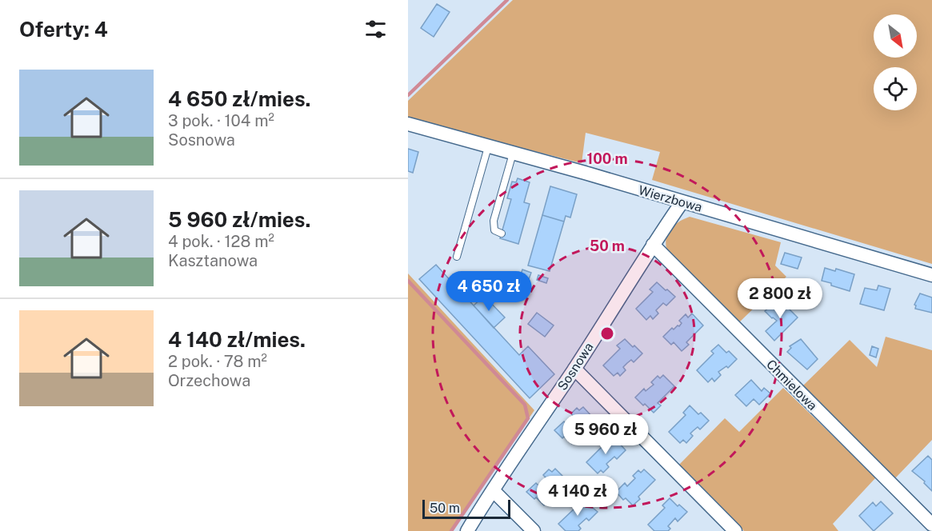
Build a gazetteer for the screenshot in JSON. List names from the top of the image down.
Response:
{
  "streets": {
    "street": ["Wierzbowa", "Sosnowa", "Chmielowa"]
  },
  "crossings": [
    ["Wierzbowa", "Sosnowa"],
    ["Sosnowa", "Chmielowa"]
  ],
  "scale_bar": "50 m",
  "north": "bottom right",
  "page": {
    "heading": "Oferty: 4",
    "list": [
      {
        "name": "4 650 zł/mies.",
        "note": "3 pok. · 104 m² · Sosnowa"
      },
      {
        "name": "5 960 zł/mies.",
        "note": "4 pok. · 128 m² · Kasztanowa"
      },
      {
        "name": "4 140 zł/mies.",
        "note": "2 pok. · 78 m² · Orzechowa"
      }
    ],
    "price": [
      "4 650 zł",
      "2 800 zł",
      "5 960 zł",
      "4 140 zł"
    ],
    "scale": "50 m"
  },
  "rings": ["100 m", "50 m"]
}
